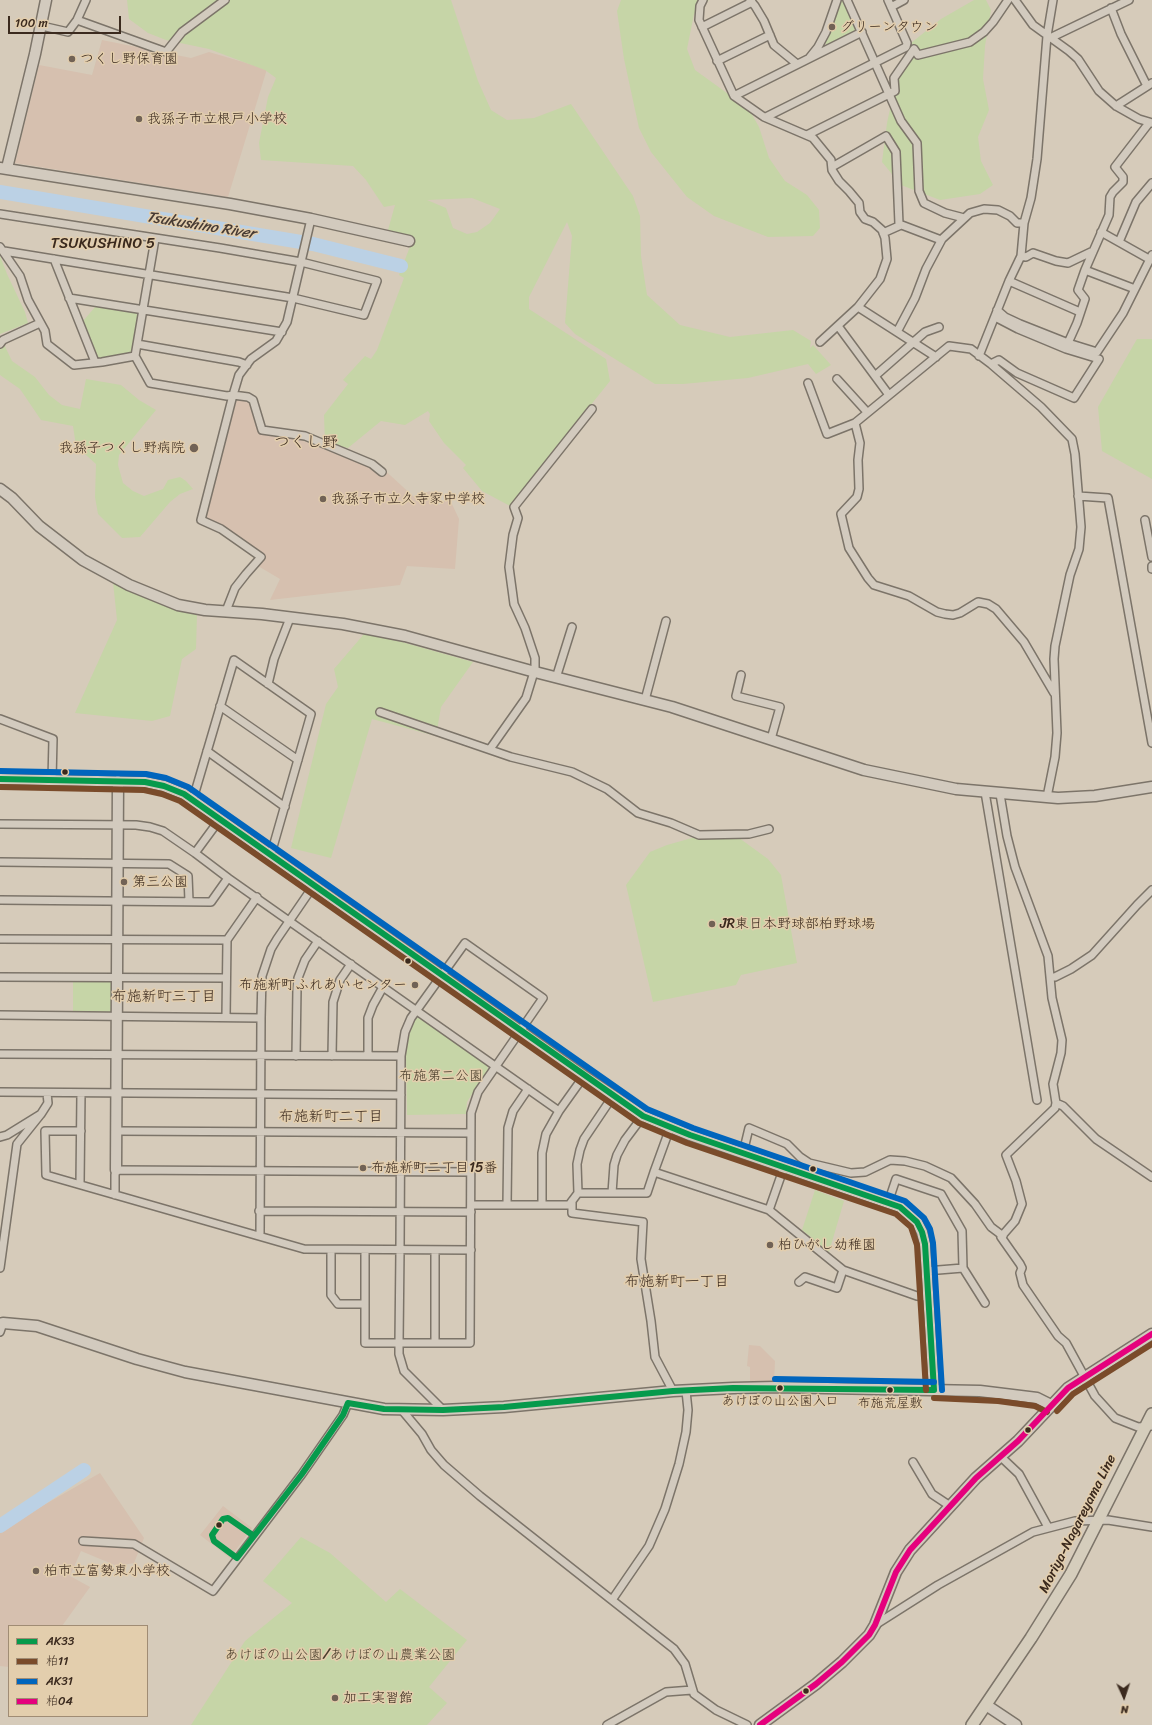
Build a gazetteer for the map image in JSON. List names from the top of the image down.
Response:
{
  "streets": {
    "main road": ["Moriya-Nagareyama Line"]
  },
  "districts": [
    "TSUKUSHINO 5",
    "つくし野",
    "布施新町三丁目",
    "布施新町二丁目",
    "布施新町一丁目"
  ],
  "water": ["Tsukushino River"],
  "parks": ["布施第二公園", "あけぼの山公園/あけぼの山農業公園"],
  "places": [
    "グリーンタウン",
    "つくし野保育園",
    "我孫子市立根戸小学校",
    "我孫子つくし野病院",
    "我孫子市立久寺家中学校",
    "第三公園",
    "JR東日本野球部柏野球場",
    "布施新町ふれあいセンター",
    "布施新町二丁目15番",
    "柏ひがし幼稚園",
    "あけぼの山公園入口",
    "布施荒屋敷",
    "柏市立富勢東小学校",
    "加工実習館"
  ],
  "lines": [
    "transit line AK31",
    "transit line AK33",
    "transit line 柏11",
    "transit line 柏04"
  ],
  "legend": [
    "AK33",
    "柏11",
    "AK31",
    "柏04"
  ],
  "scale_bar": "100 m",
  "north": "bottom"
}
